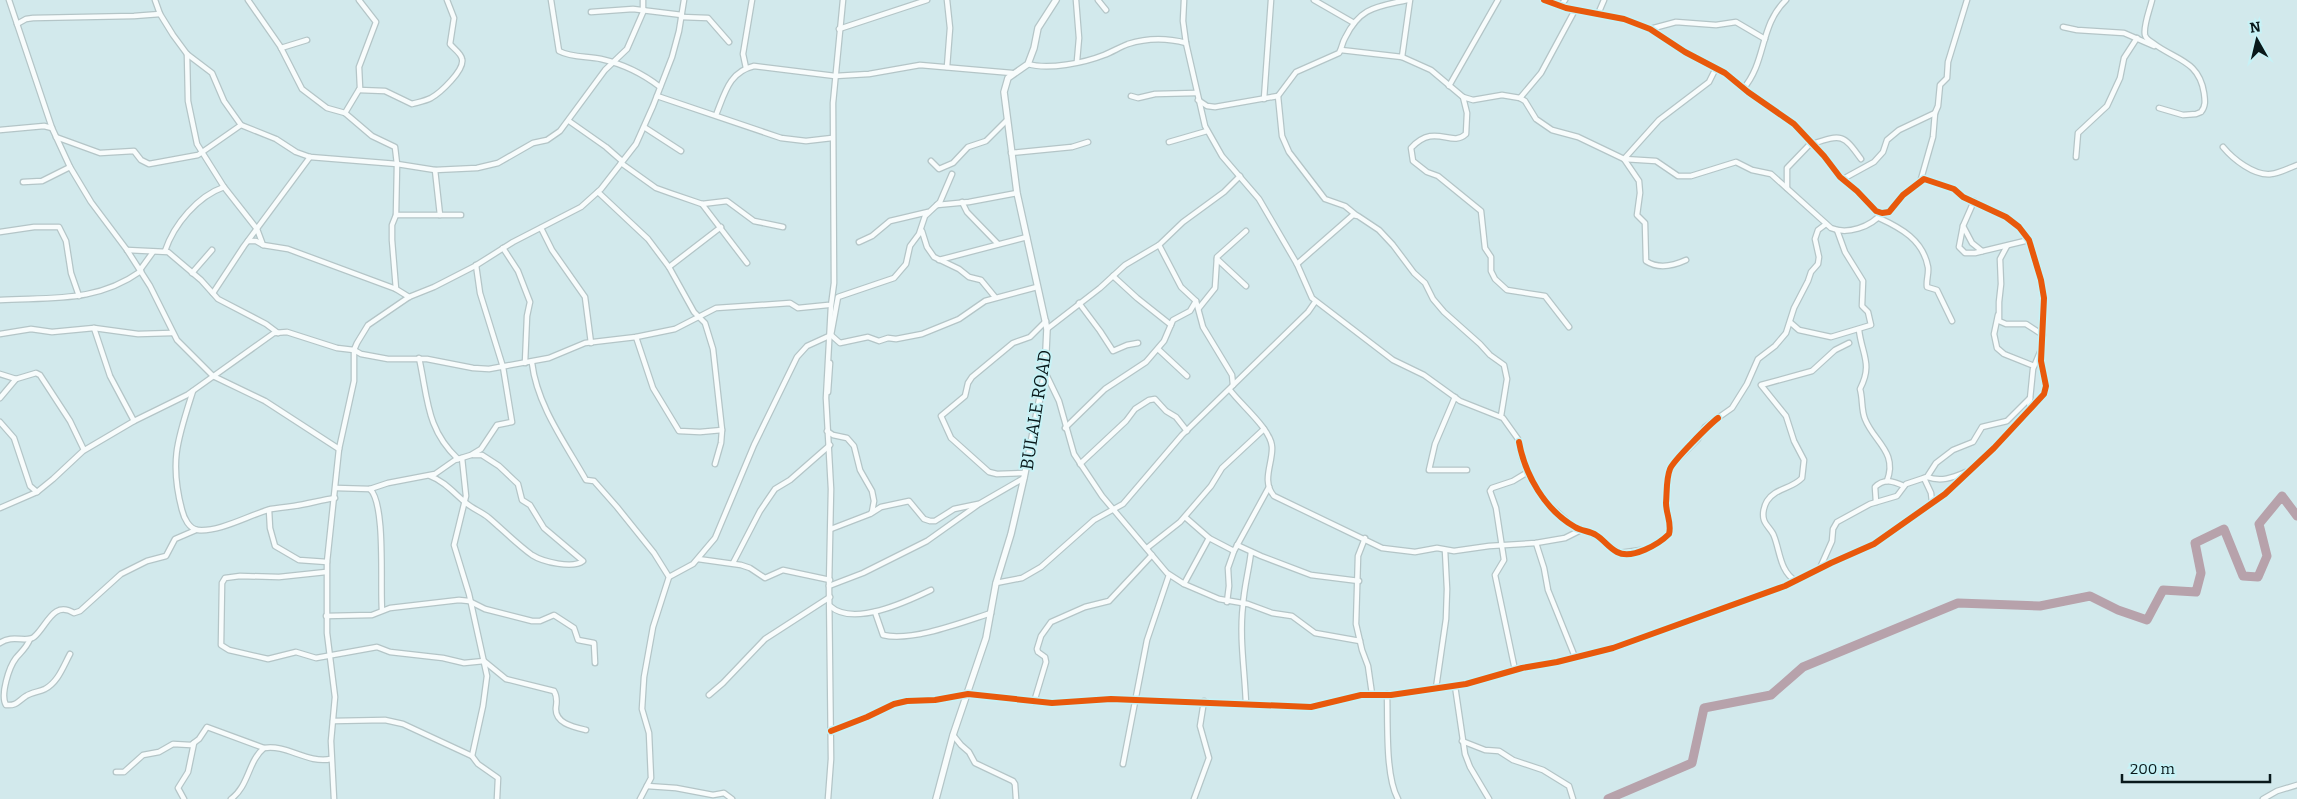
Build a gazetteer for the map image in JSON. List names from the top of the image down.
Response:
{
  "streets": {
    "street": ["BULALE ROAD"]
  },
  "scale_bar": "200 m",
  "north": "top"
}
